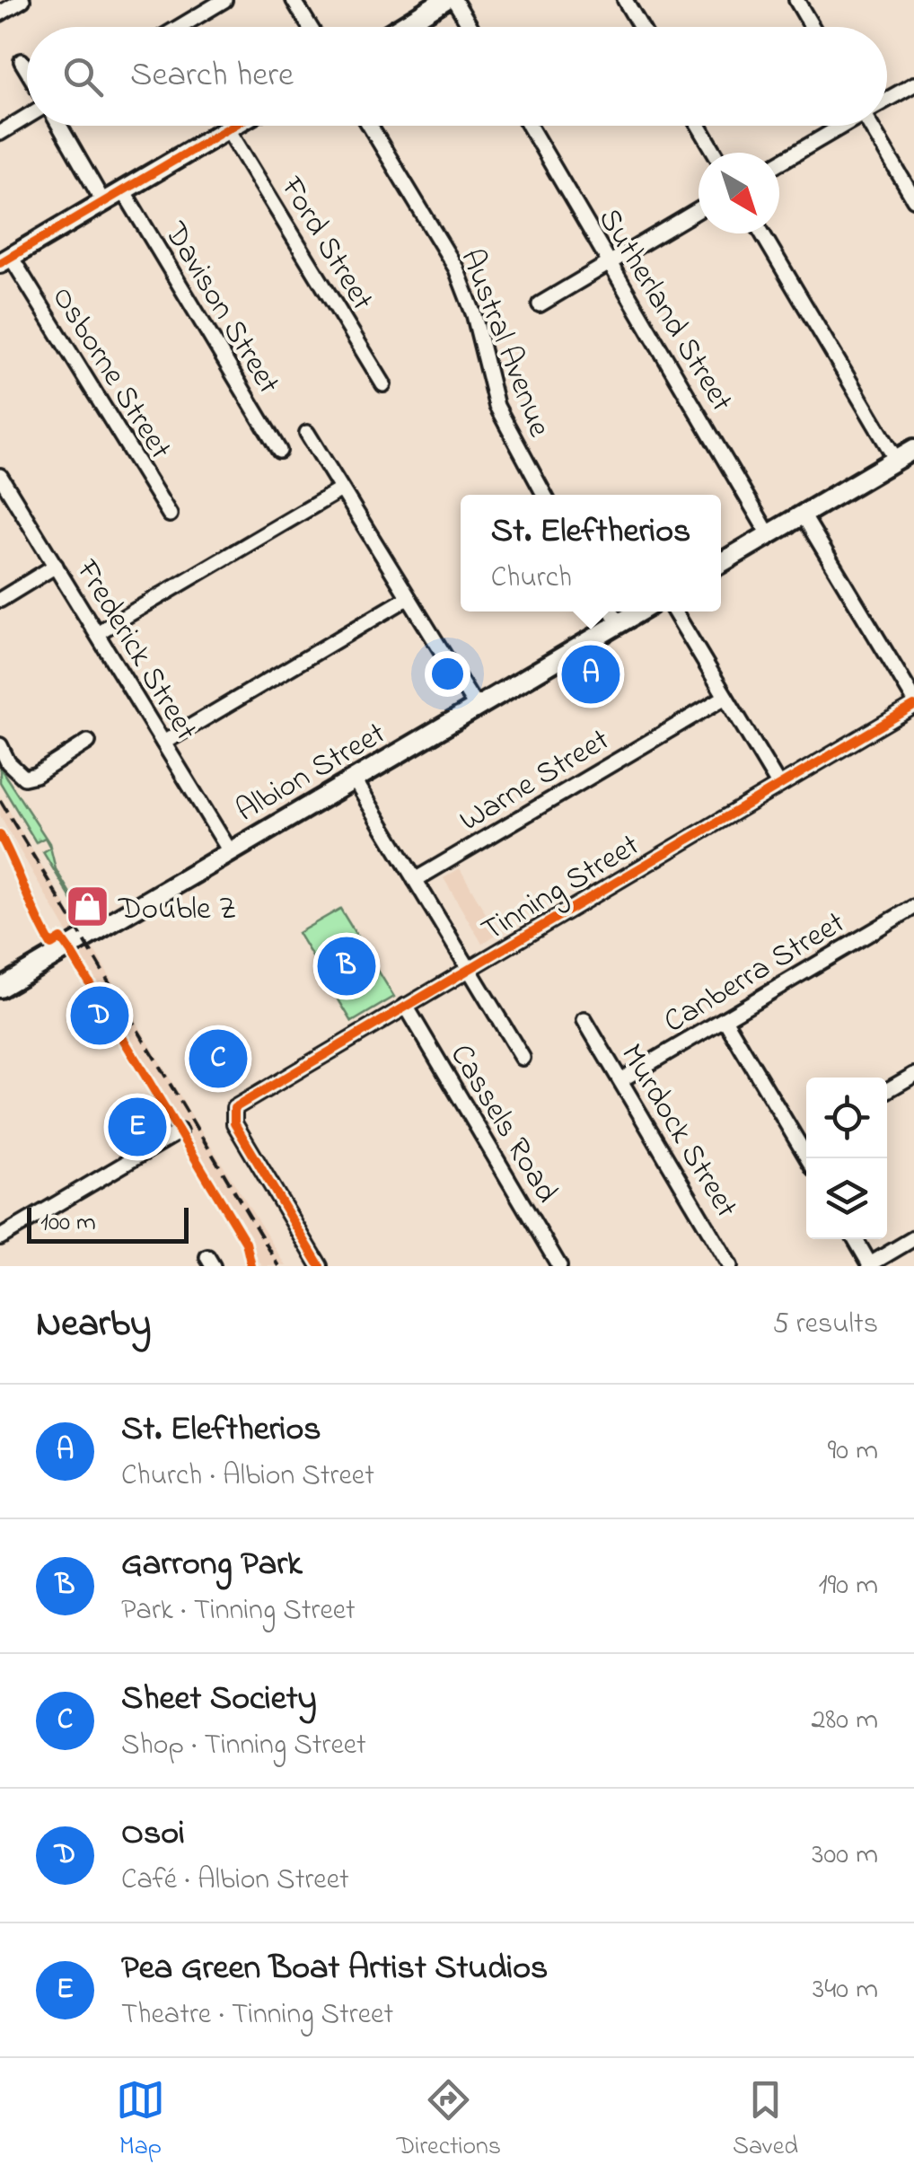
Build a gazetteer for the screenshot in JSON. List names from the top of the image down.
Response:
{
  "streets": {
    "street": [
      "Ford Street",
      "Davison Street",
      "Sutherland Street",
      "Austral Avenue",
      "Osborne Street",
      "Frederick Street",
      "Albion Street",
      "Warne Street",
      "Tinning Street",
      "Canberra Street",
      "Cassels Road",
      "Murdock Street"
    ]
  },
  "crossings": [
    ["Frederick Street", "Albion Street"],
    ["Tinning Street", "Cassels Road"],
    ["Canberra Street", "Murdock Street"]
  ],
  "places": {
    "shop": ["Double Z"]
  },
  "scale_bar": "100 m",
  "north": "bottom right",
  "page": {
    "search": "Search here",
    "popup": ["St. Eleftherios", "Church"],
    "pins": [
      "A",
      "B",
      "D",
      "C",
      "E"
    ],
    "scale": "100 m",
    "heading": ["Nearby", "5 results"],
    "list": [
      {
        "mark": "A",
        "name": "St. Eleftherios",
        "note": "Church · Albion Street",
        "value": "90 m"
      },
      {
        "mark": "B",
        "name": "Garrong Park",
        "note": "Park · Tinning Street",
        "value": "190 m"
      },
      {
        "mark": "C",
        "name": "Sheet Society",
        "note": "Shop · Tinning Street",
        "value": "280 m"
      },
      {
        "mark": "D",
        "name": "Osoi",
        "note": "Café · Albion Street",
        "value": "300 m"
      },
      {
        "mark": "E",
        "name": "Pea Green Boat Artist Studios",
        "note": "Theatre · Tinning Street",
        "value": "340 m"
      }
    ],
    "nav": ["Map", "Directions", "Saved"]
  }
}
